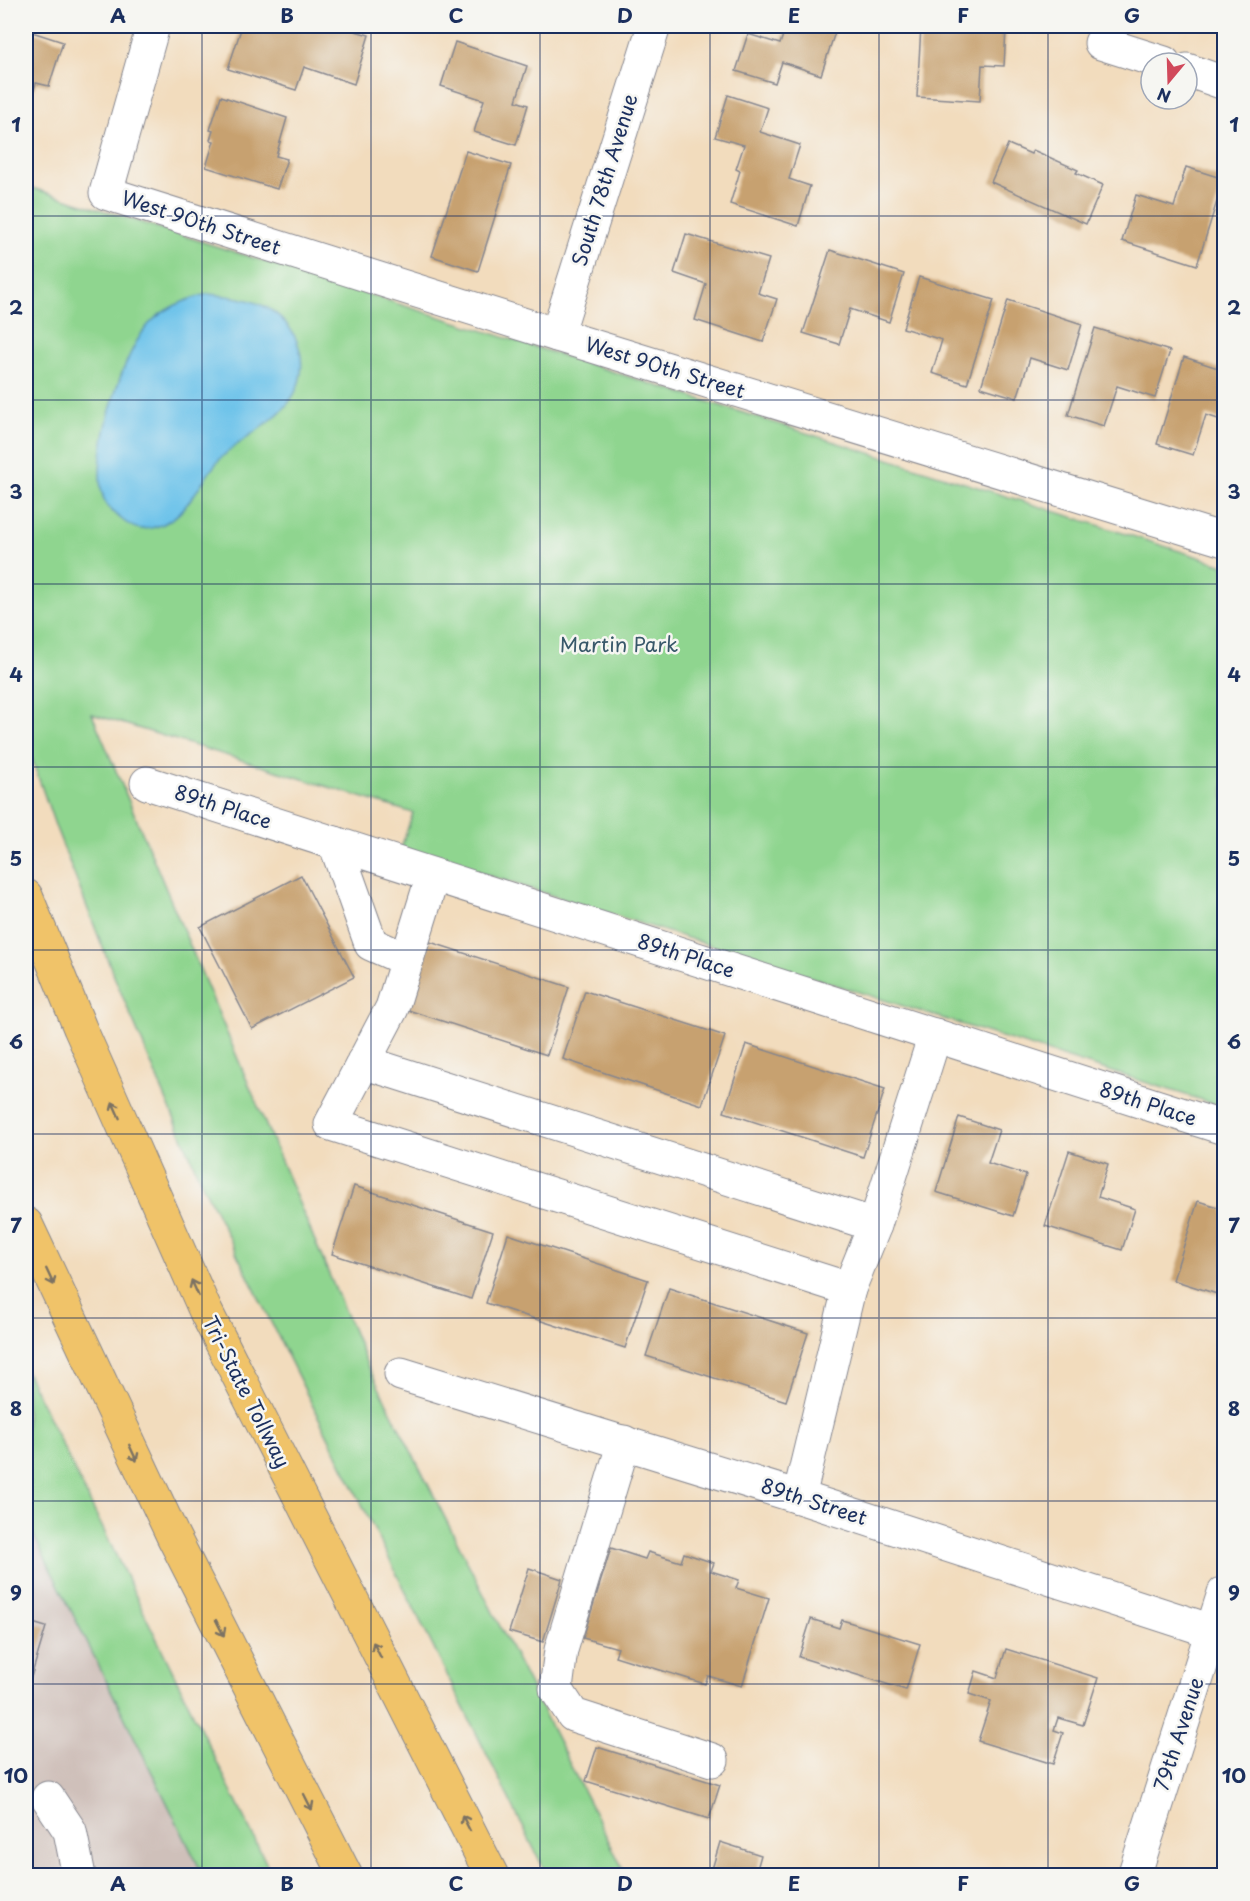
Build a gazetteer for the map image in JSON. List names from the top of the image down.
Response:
{
  "streets": {
    "highway": ["Tri-State Tollway"],
    "street": [
      "South 78th Avenue",
      "West 90th Street",
      "89th Place",
      "89th Street",
      "79th Avenue"
    ]
  },
  "crossings": [
    ["South 78th Avenue", "West 90th Street"],
    ["89th Street", "79th Avenue"]
  ],
  "parks": ["Martin Park"],
  "north": "bottom",
  "grid": {
    "columns": [
      "A",
      "B",
      "C",
      "D",
      "E",
      "F",
      "G"
    ],
    "rows": [
      "1",
      "2",
      "3",
      "4",
      "5",
      "6",
      "7",
      "8",
      "9",
      "10"
    ]
  }
}
